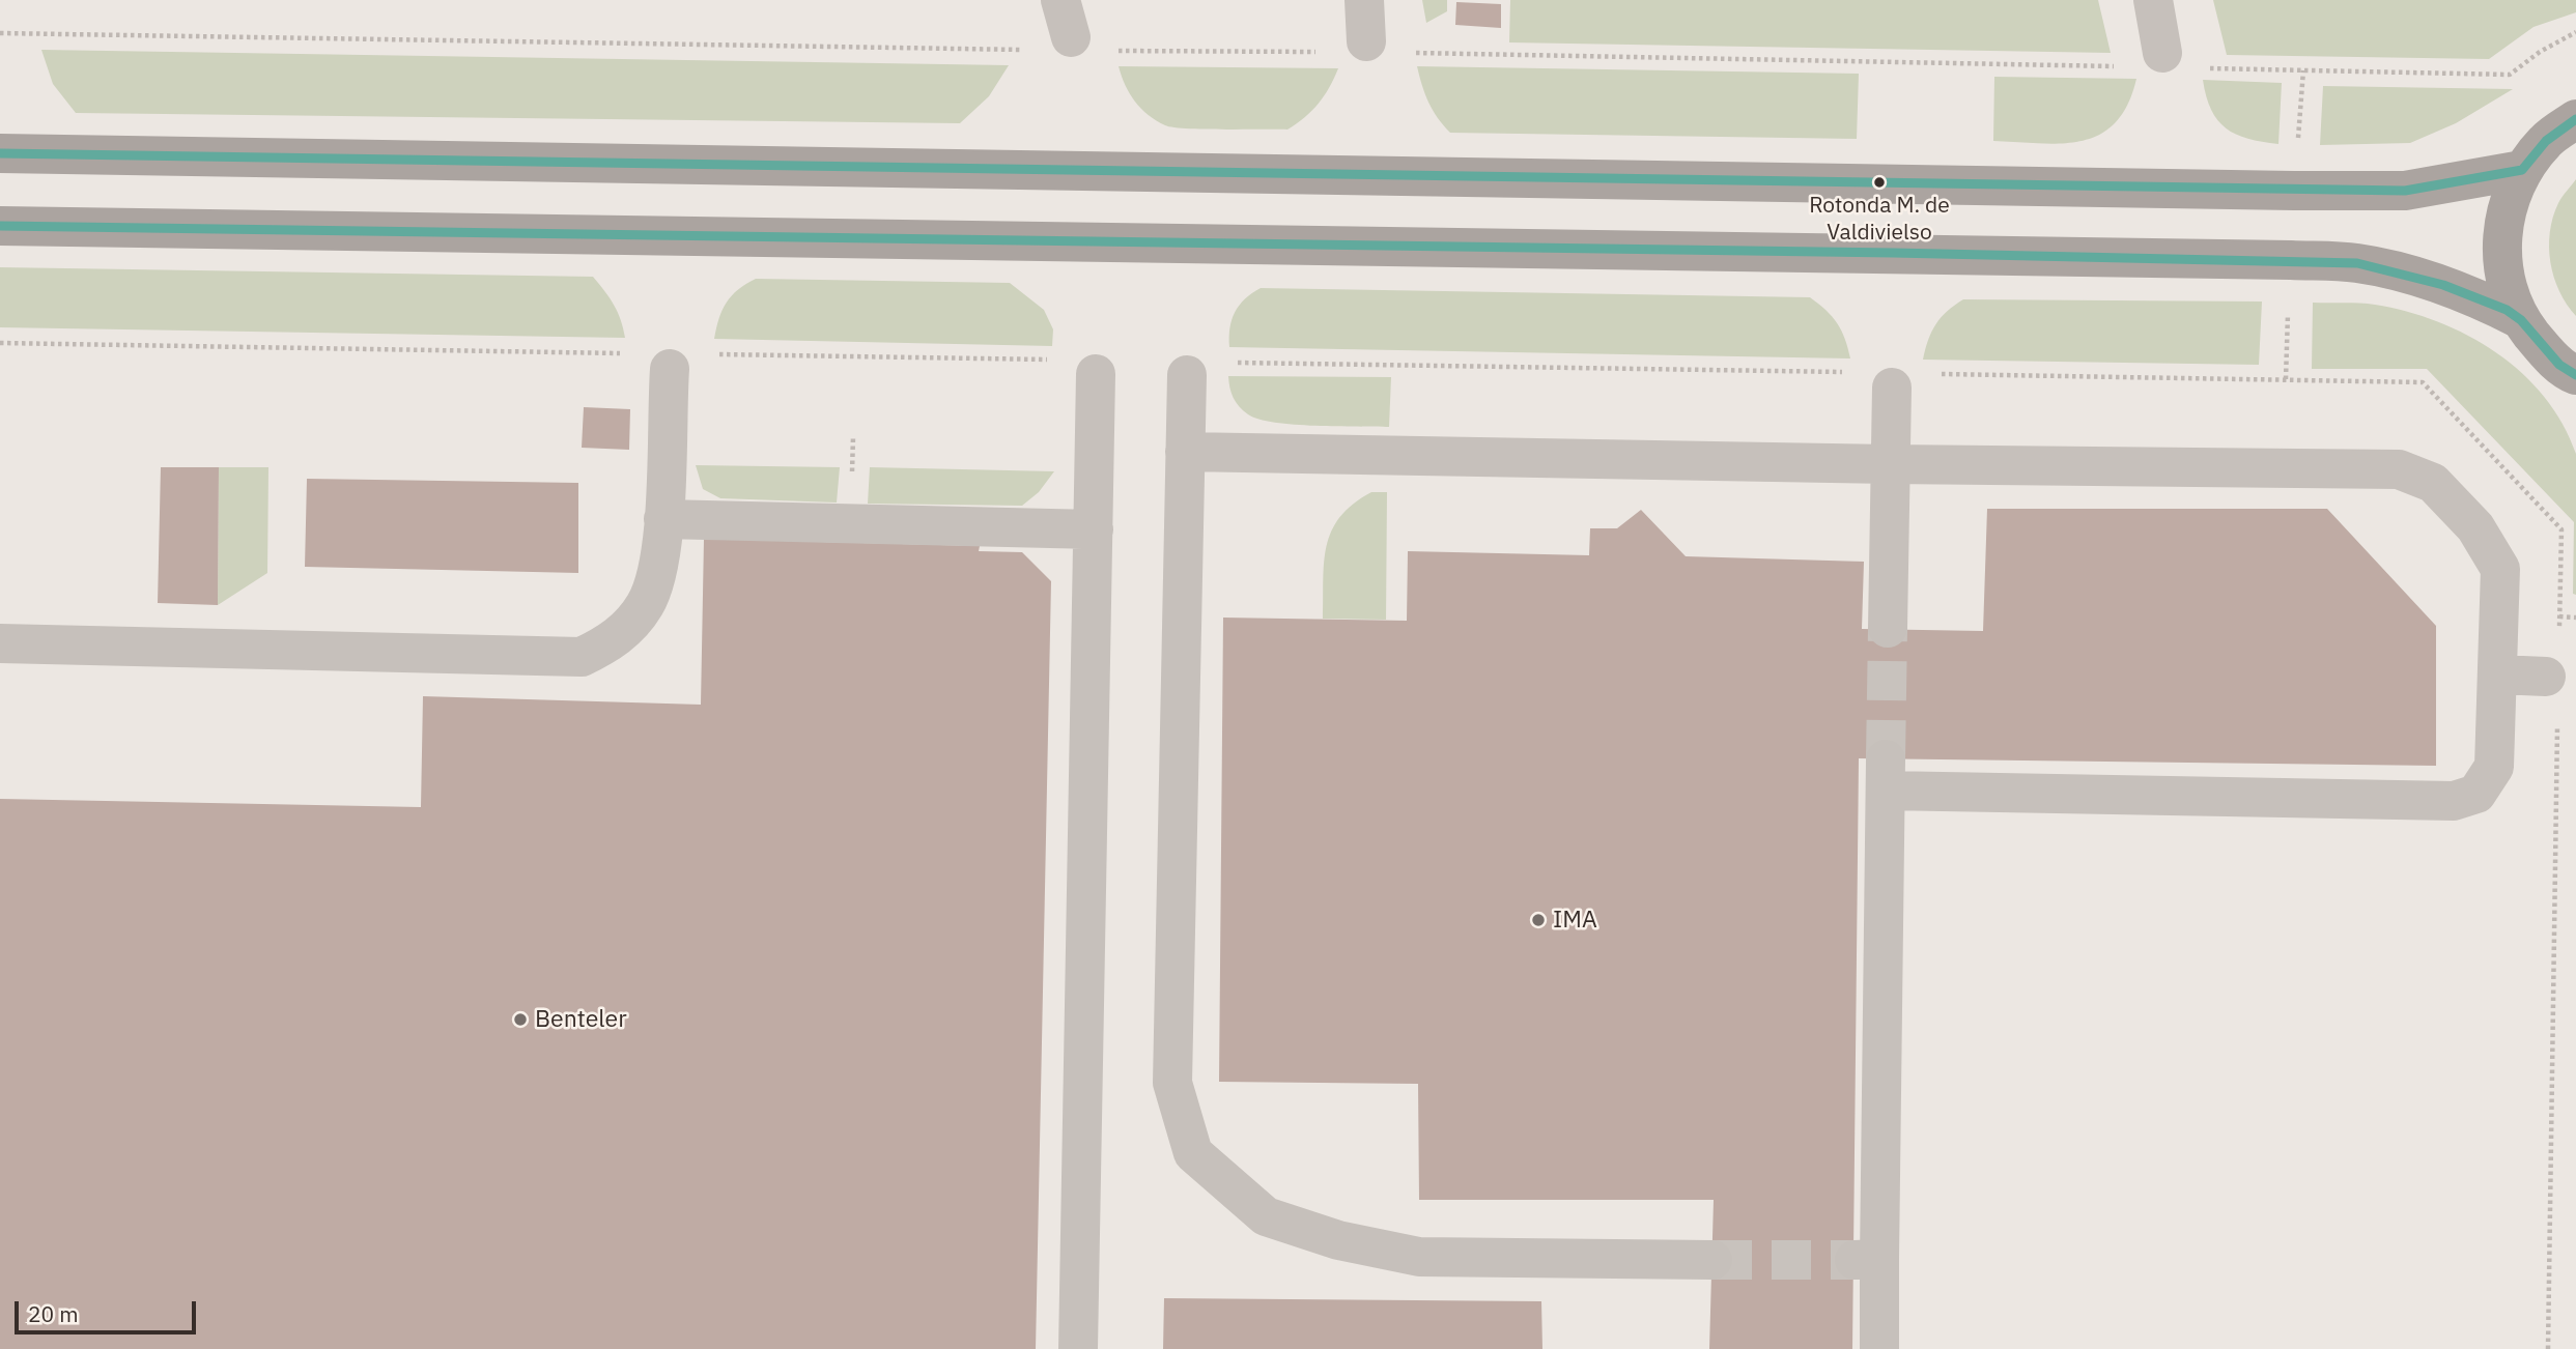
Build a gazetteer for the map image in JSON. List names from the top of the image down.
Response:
{
  "places": ["Rotonda M. de Valdivielso", "IMA", "Benteler"],
  "scale_bar": "20 m"
}
